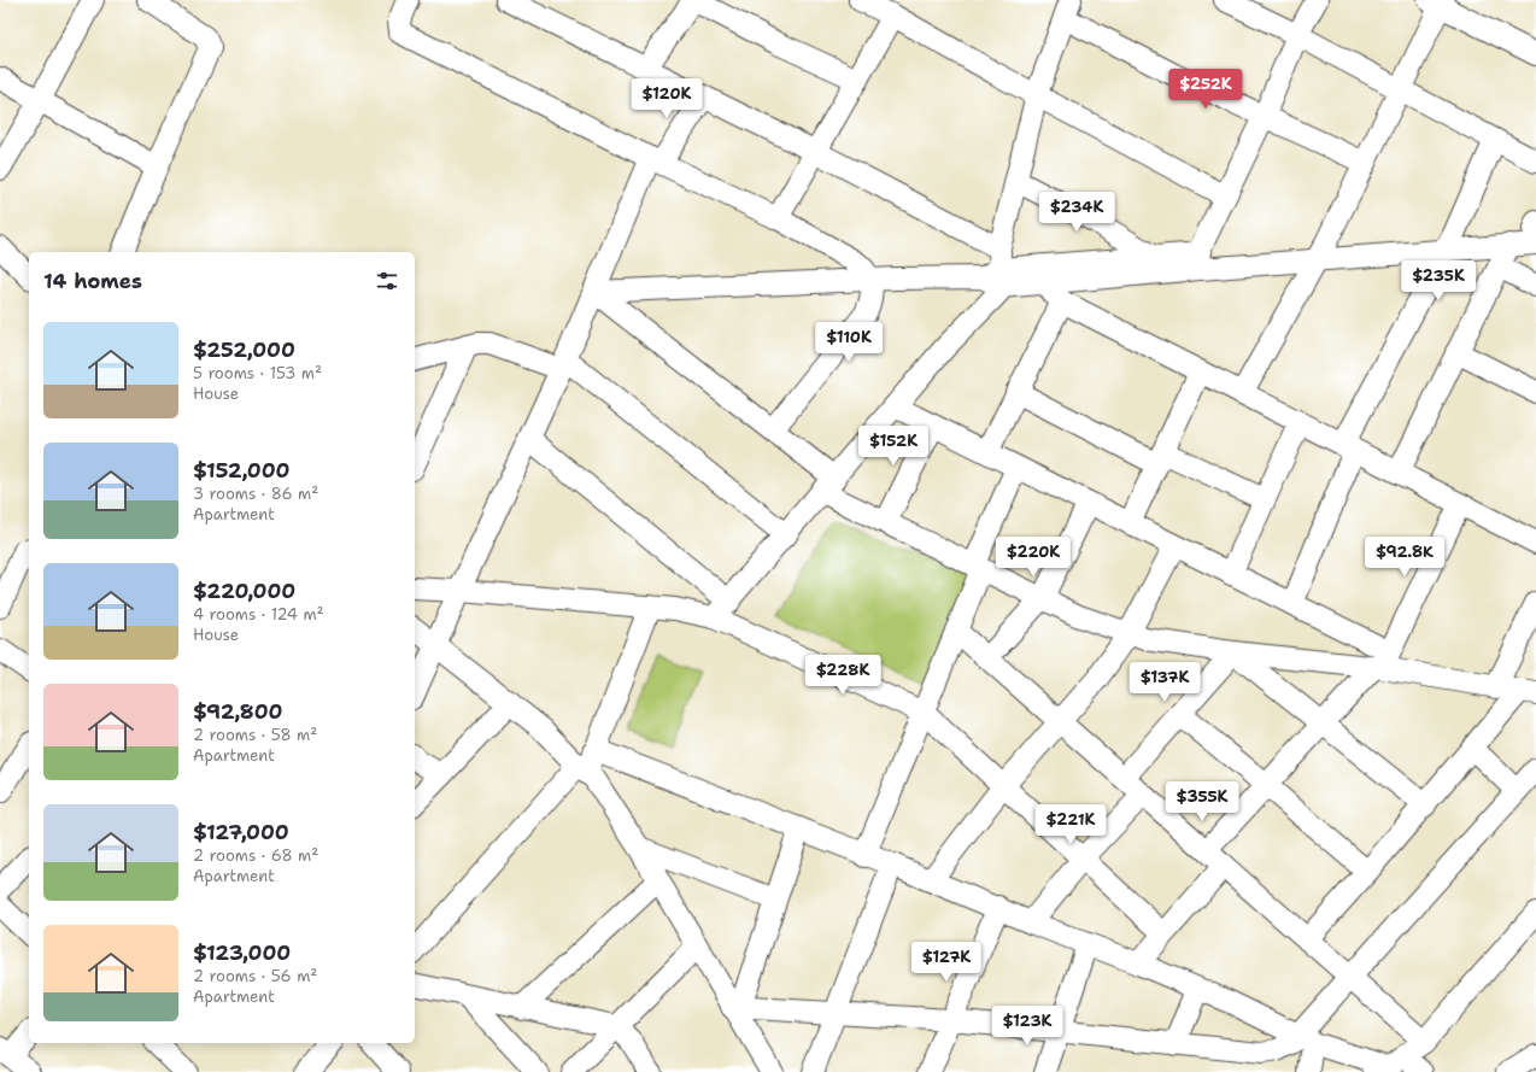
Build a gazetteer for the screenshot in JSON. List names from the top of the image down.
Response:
{
  "page": {
    "price": [
      "$252K",
      "$120K",
      "$234K",
      "$235K",
      "$110K",
      "$152K",
      "$220K",
      "$92.8K",
      "$228K",
      "$137K",
      "$355K",
      "$221K",
      "$127K",
      "$123K"
    ],
    "heading": "14 homes",
    "list": [
      {
        "name": "$252,000",
        "note": "5 rooms · 153 m² · House"
      },
      {
        "name": "$152,000",
        "note": "3 rooms · 86 m² · Apartment"
      },
      {
        "name": "$220,000",
        "note": "4 rooms · 124 m² · House"
      },
      {
        "name": "$92,800",
        "note": "2 rooms · 58 m² · Apartment"
      },
      {
        "name": "$127,000",
        "note": "2 rooms · 68 m² · Apartment"
      },
      {
        "name": "$123,000",
        "note": "2 rooms · 56 m² · Apartment"
      }
    ]
  }
}
